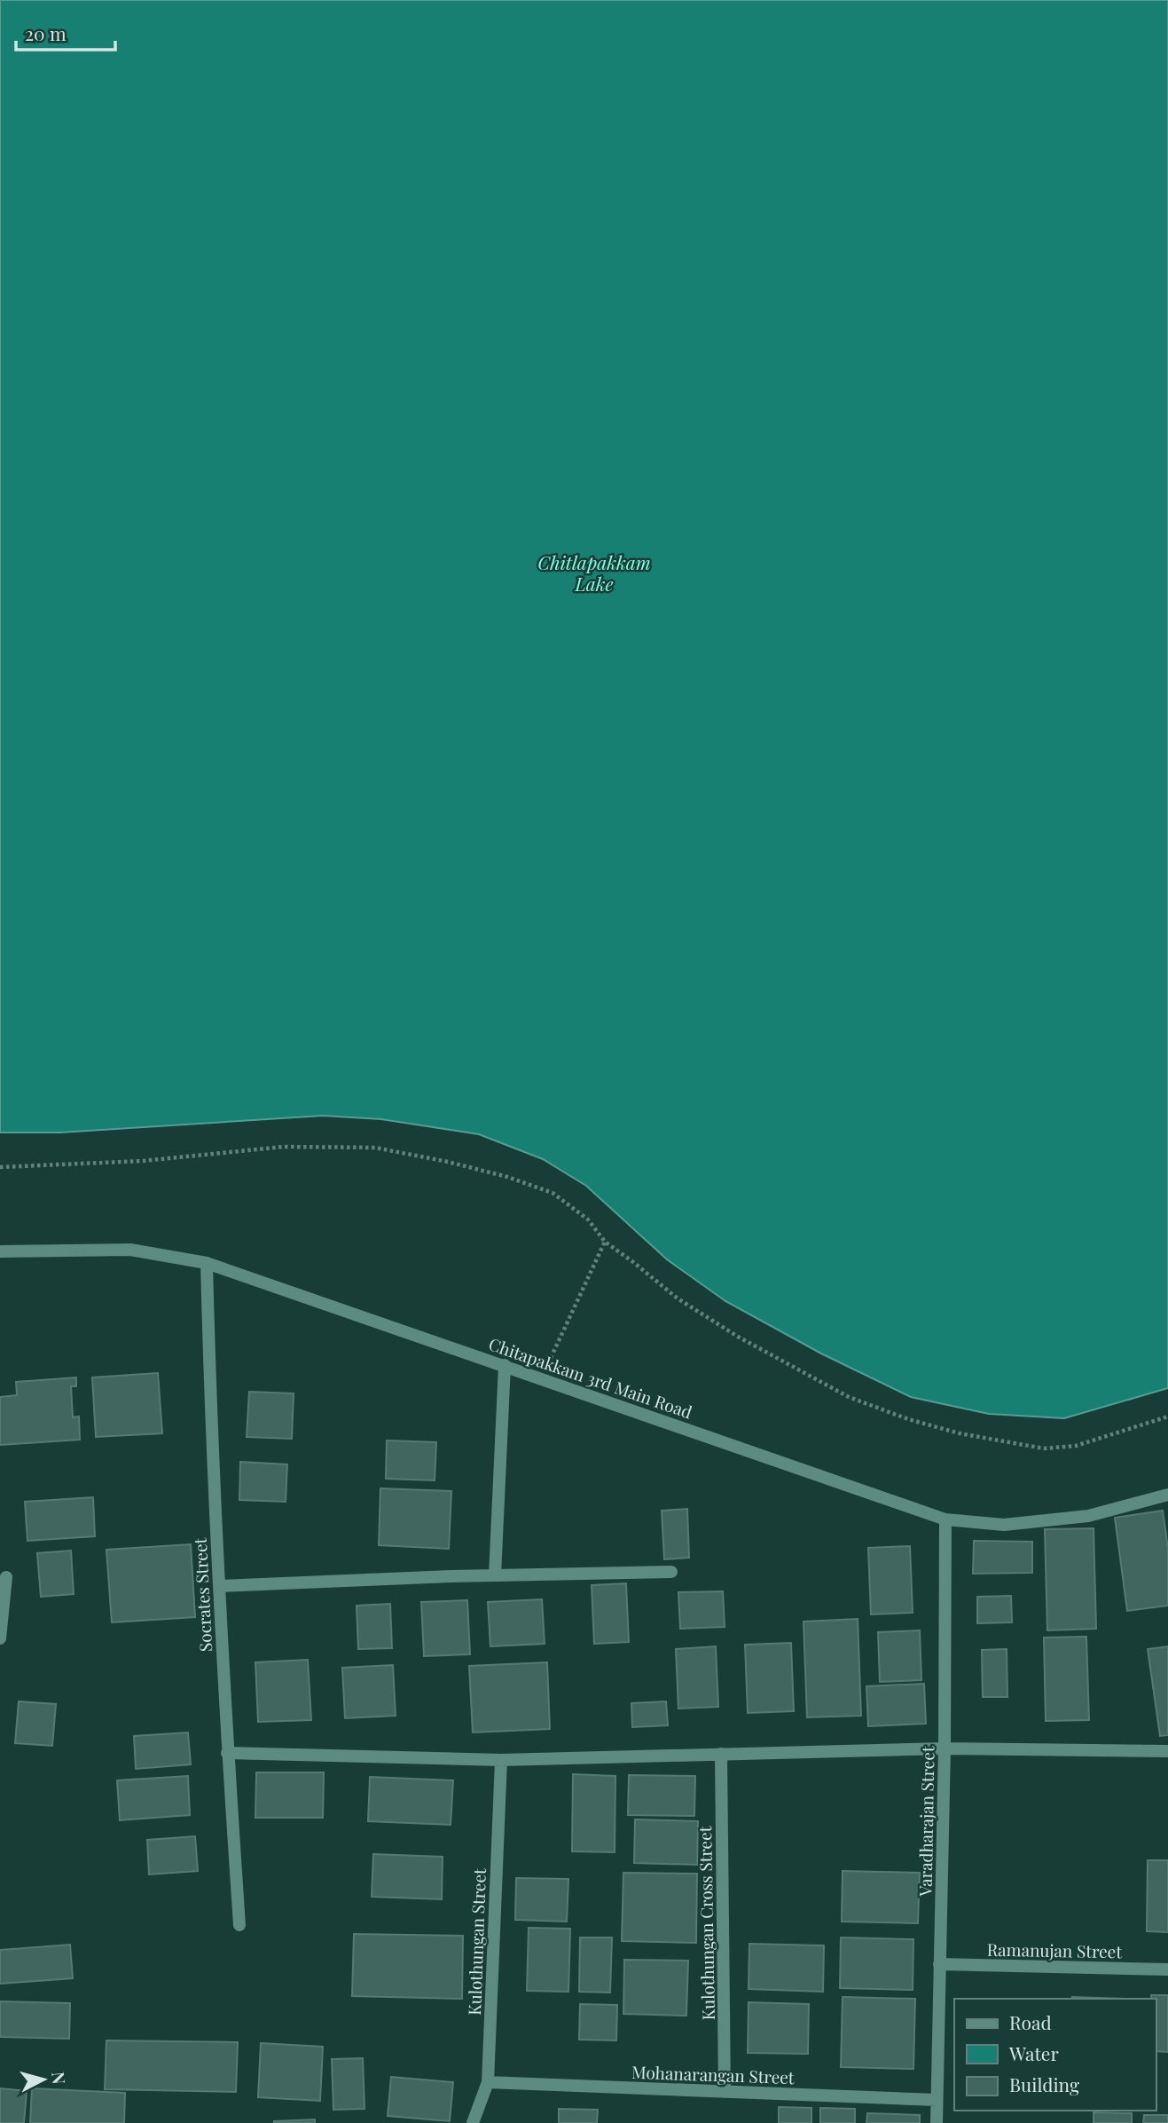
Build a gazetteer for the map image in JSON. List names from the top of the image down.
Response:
{
  "streets": {
    "street": [
      "Chitapakkam 3rd Main Road",
      "Socrates Street",
      "Varadharajan Street",
      "Kulothungan Cross Street",
      "Kulothungan Street",
      "Ramanujan Street",
      "Mohanarangan Street"
    ]
  },
  "crossings": [
    ["Chitapakkam 3rd Main Road", "Socrates Street"],
    ["Chitapakkam 3rd Main Road", "Varadharajan Street"],
    ["Varadharajan Street", "Ramanujan Street"],
    ["Varadharajan Street", "Mohanarangan Street"],
    ["Kulothungan Cross Street", "Mohanarangan Street"],
    ["Kulothungan Street", "Mohanarangan Street"]
  ],
  "water": ["Chitlapakkam Lake"],
  "legend": ["Road", "Water", "Building"],
  "scale_bar": "20 m",
  "north": "right"
}
